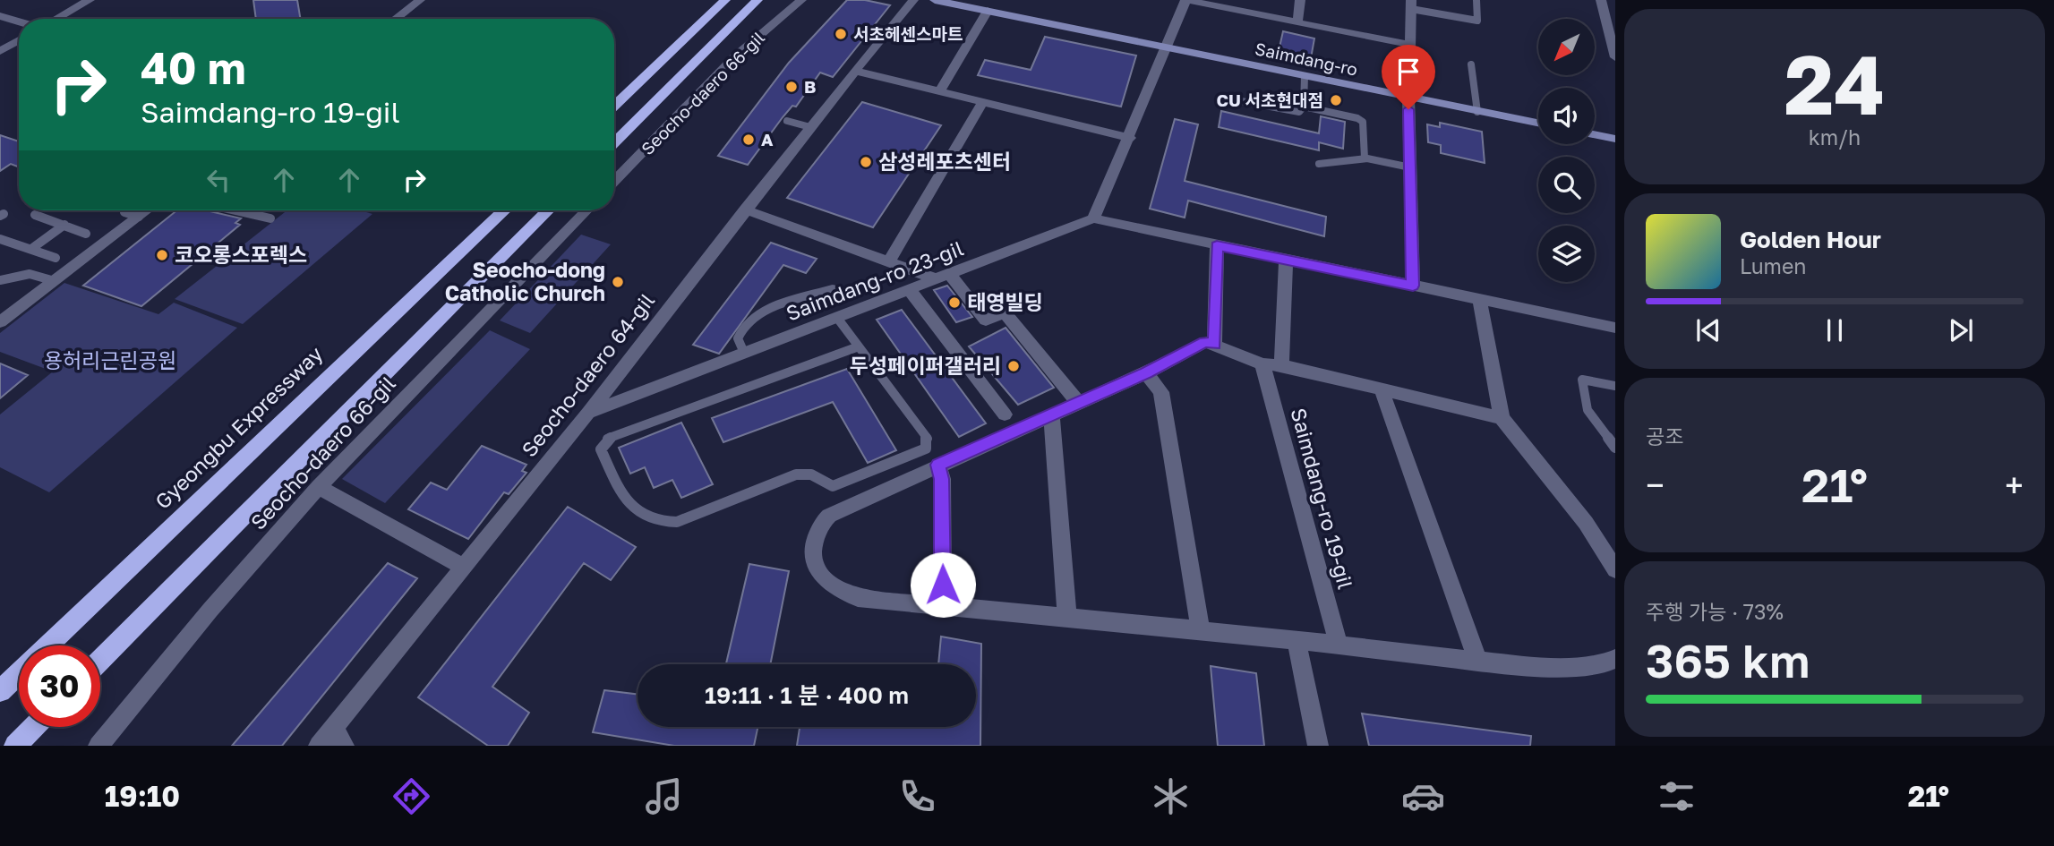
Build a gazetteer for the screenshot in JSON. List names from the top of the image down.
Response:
{
  "streets": {
    "highway": ["Gyeongbu Expressway"],
    "main road": ["Saimdang-ro"],
    "street": [
      "Seocho-daero 66-gil",
      "Saimdang-ro 23-gil",
      "Seocho-daero 64-gil",
      "Saimdang-ro 19-gil"
    ]
  },
  "crossings": [
    ["Saimdang-ro 23-gil", "Seocho-daero 64-gil"]
  ],
  "parks": ["용허리근린공원"],
  "places": [
    "서초헤센스마트",
    "B",
    "CU 서초현대점",
    "A",
    "삼성레포츠센터",
    "코오롱스포렉스",
    "Seocho-dong Catholic Church",
    "태영빌딩",
    "두성페이퍼갤러리"
  ],
  "north": "bottom left",
  "page": {
    "tile": [
      ["24", "km/h"],
      "공조",
      ["주행 가능 · 73%", "365 km"]
    ],
    "turn": ["40 m", "Saimdang-ro 19-gil"],
    "song": ["Golden Hour", "Lumen"],
    "heat": ["−", "21°", "+"],
    "limit": "30",
    "trip": "19:11 · 1 분 · 400 m",
    "tabs": ["19:10", "21°"]
  }
}
